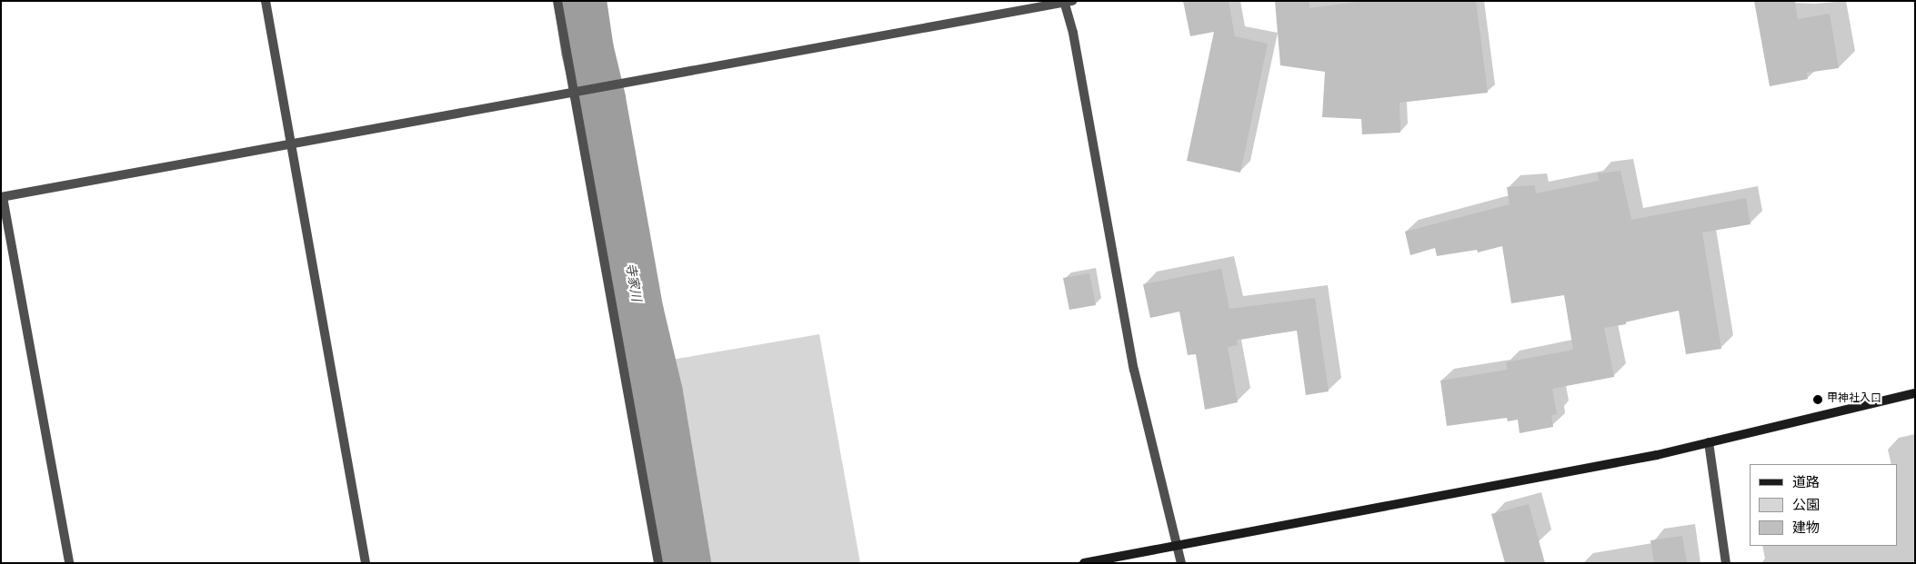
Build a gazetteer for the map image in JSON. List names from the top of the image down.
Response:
{
  "water": ["寺家川"],
  "places": ["甲神社入口"],
  "legend": ["道路", "公園", "建物"]
}
